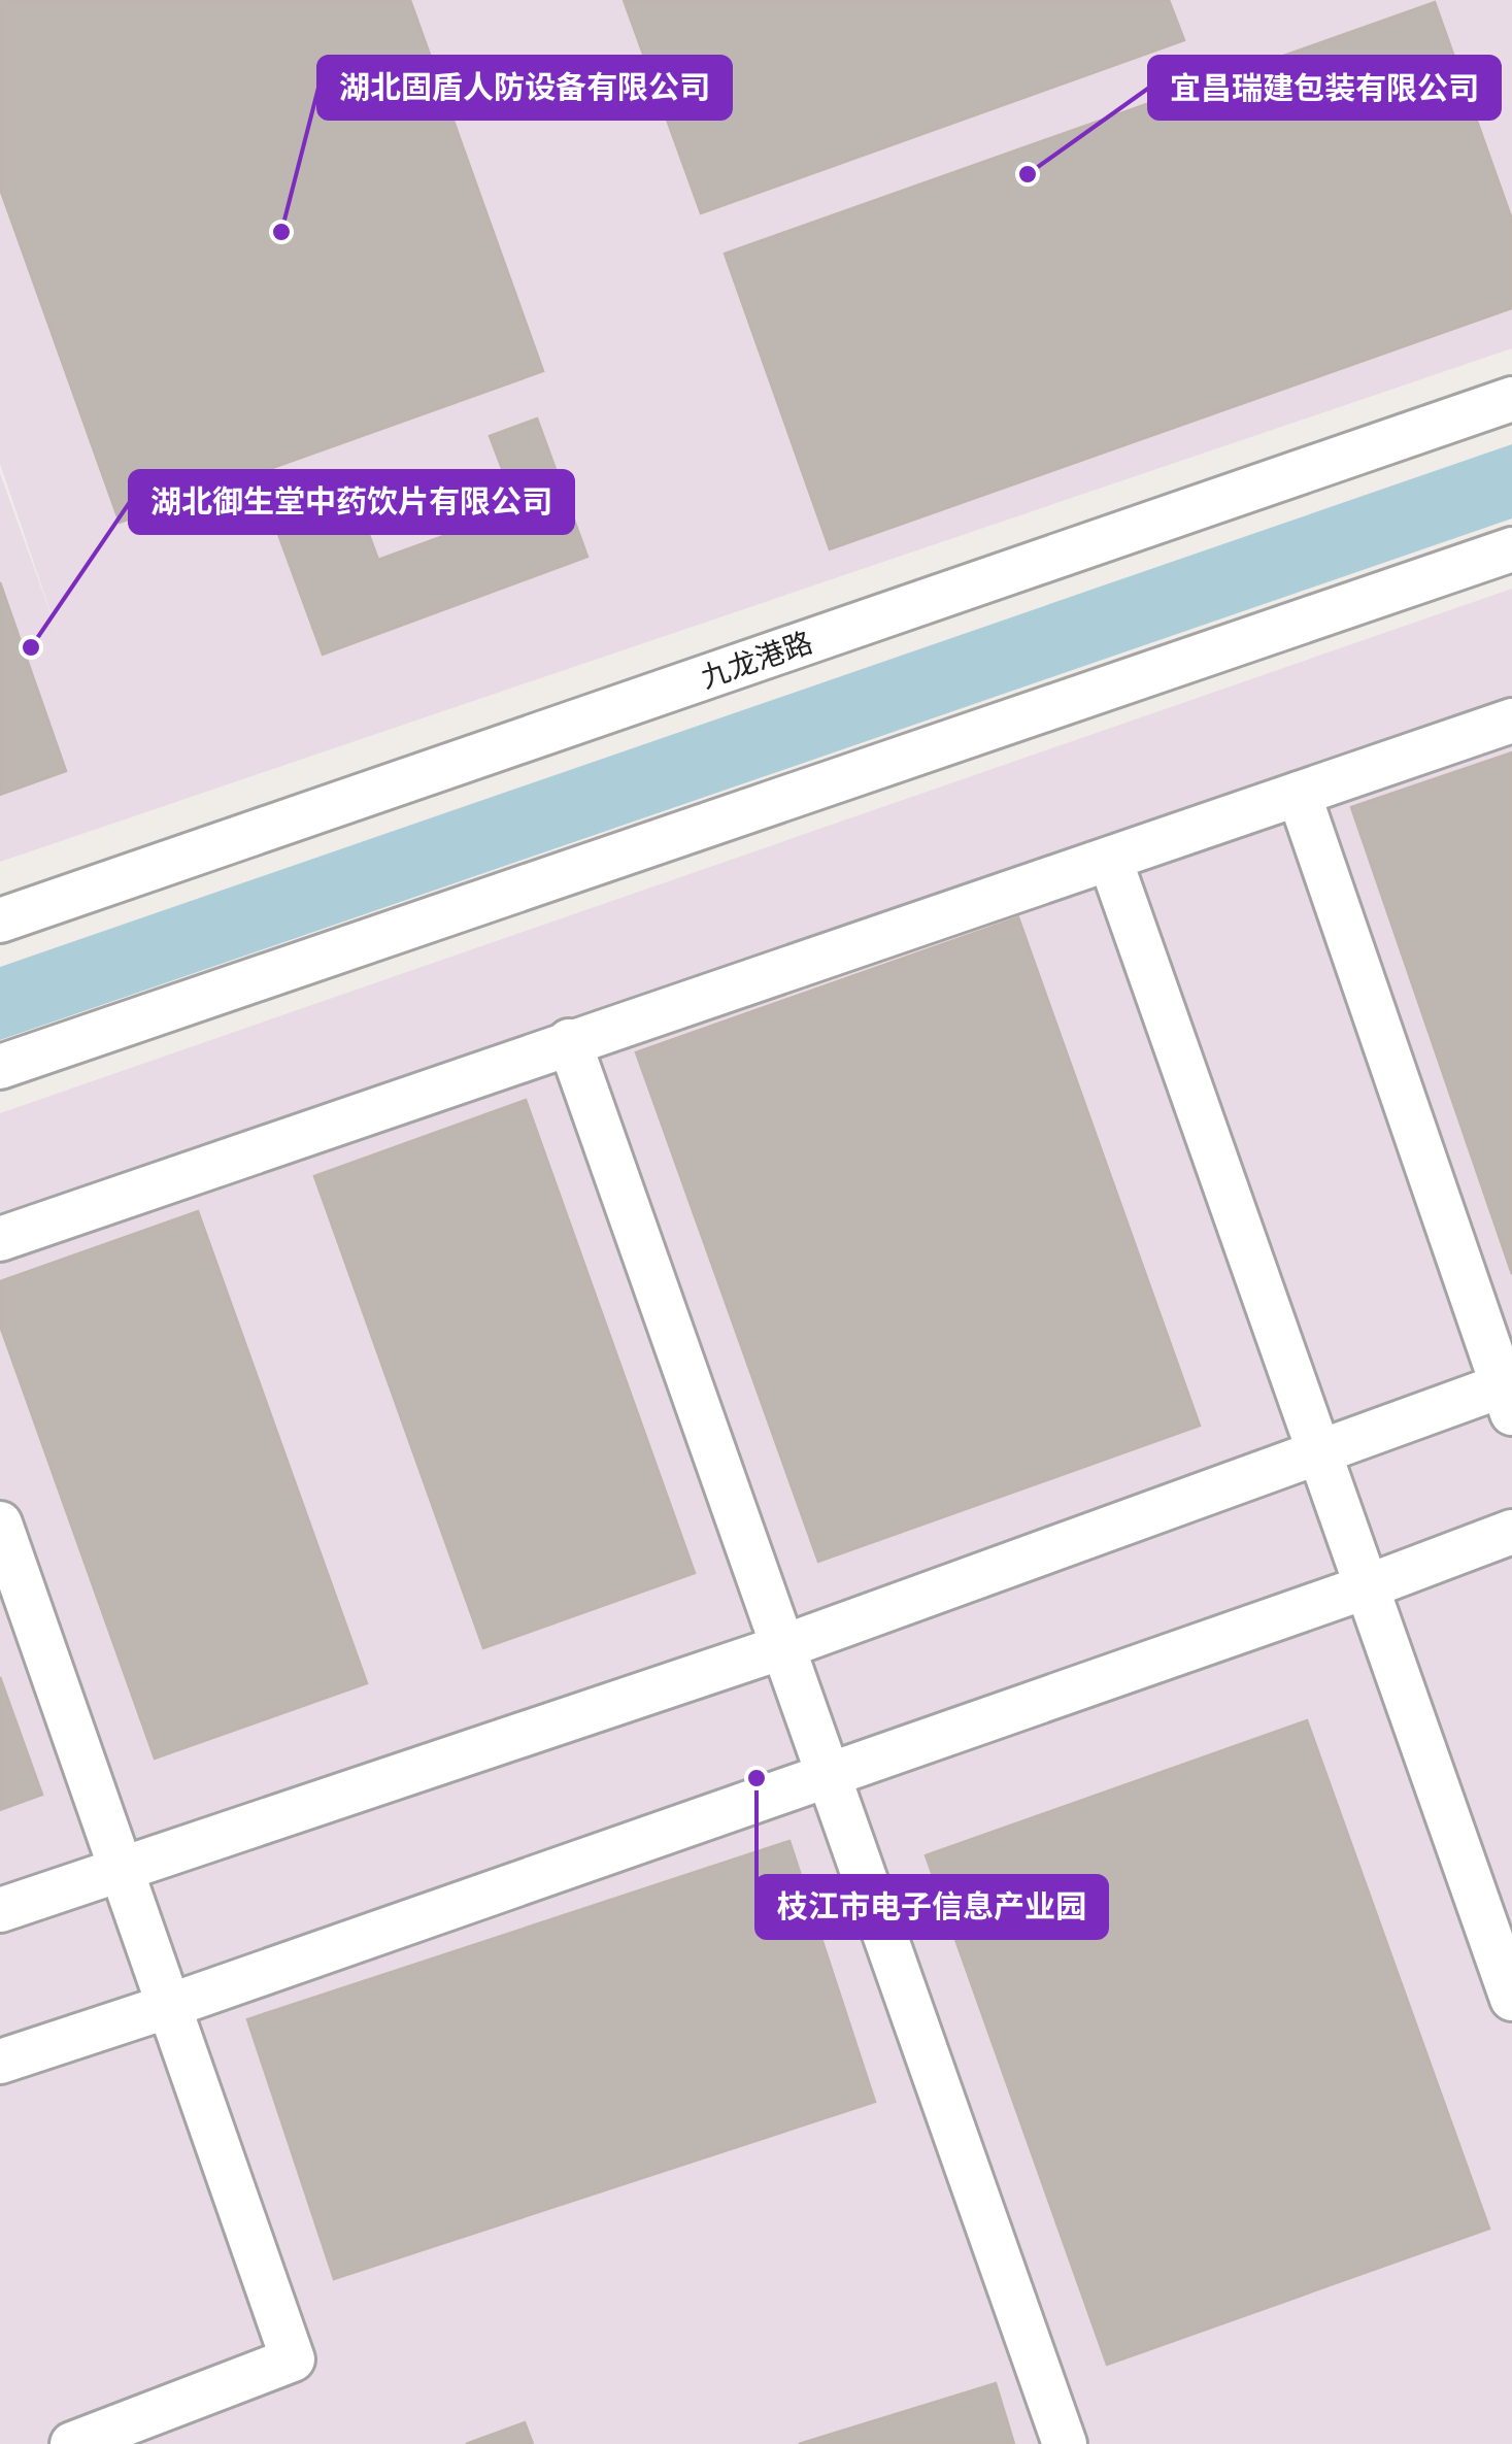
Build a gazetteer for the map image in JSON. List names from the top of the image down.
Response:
{
  "streets": {
    "street": ["九龙港路"]
  },
  "places": [
    "宜昌瑞建包装有限公司",
    "湖北固盾人防设备有限公司",
    "湖北御生堂中药饮片有限公司",
    "枝江市电子信息产业园"
  ]
}
